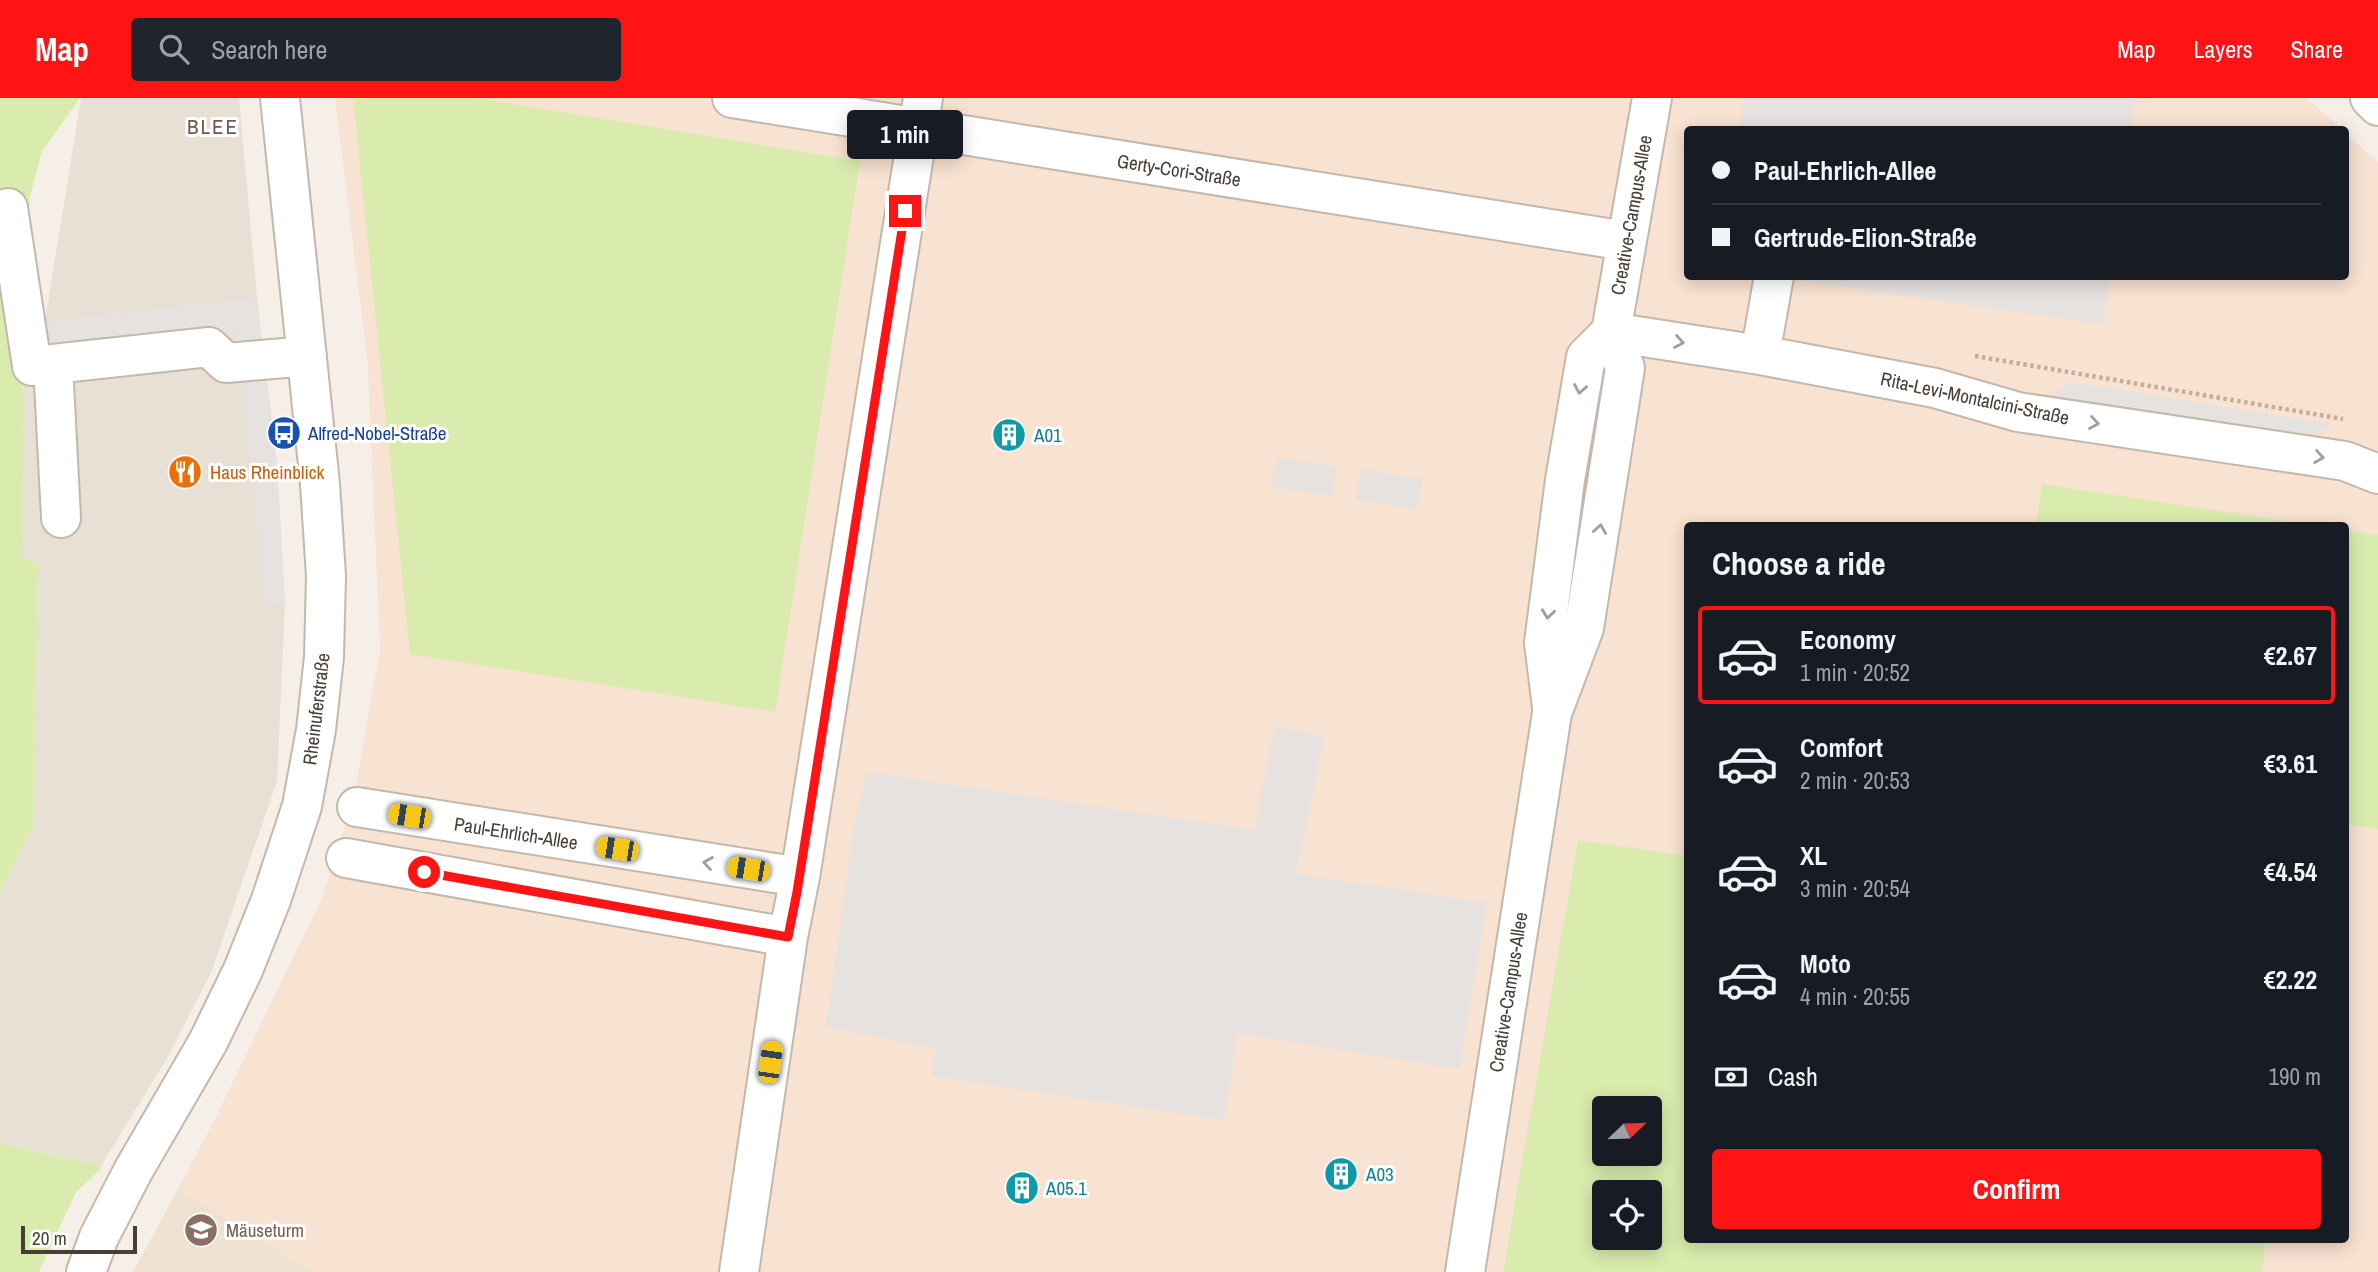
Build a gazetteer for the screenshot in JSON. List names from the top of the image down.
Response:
{
  "streets": {
    "street": [
      "Gerty-Cori-Straße",
      "Creative-Campus-Allee",
      "Rita-Levi-Montalcini-Straße",
      "Rheinuferstraße",
      "Paul-Ehrlich-Allee"
    ]
  },
  "crossings": [
    ["Gerty-Cori-Straße", "Creative-Campus-Allee"],
    ["Creative-Campus-Allee", "Rita-Levi-Montalcini-Straße"]
  ],
  "one_way": ["Rita-Levi-Montalcini-Straße"],
  "districts": ["BLEE"],
  "places": {
    "bus stop": ["Alfred-Nobel-Straße"],
    "building": ["A01", "A03", "A05.1"],
    "restaurant": ["Haus Rheinblick"],
    "school or university": ["Mäuseturm"]
  },
  "scale_bar": "20 m",
  "north": "top right",
  "page": {
    "header": "Map",
    "search": "Search here",
    "nav": ["Map", "Layers", "Share"],
    "bubble": "1 min",
    "banner": ["Paul-Ehrlich-Allee", "Gertrude-Elion-Straße"],
    "heading": "Choose a ride",
    "list": [
      {
        "name": "Economy",
        "note": "1 min · 20:52",
        "value": "€2.67"
      },
      {
        "name": "Comfort",
        "note": "2 min · 20:53",
        "value": "€3.61"
      },
      {
        "name": "XL",
        "note": "3 min · 20:54",
        "value": "€4.54"
      },
      {
        "name": "Moto",
        "note": "4 min · 20:55",
        "value": "€2.22"
      }
    ],
    "pay": ["Cash", "190 m"],
    "buttons": "Confirm",
    "scale": "20 m"
  }
}
